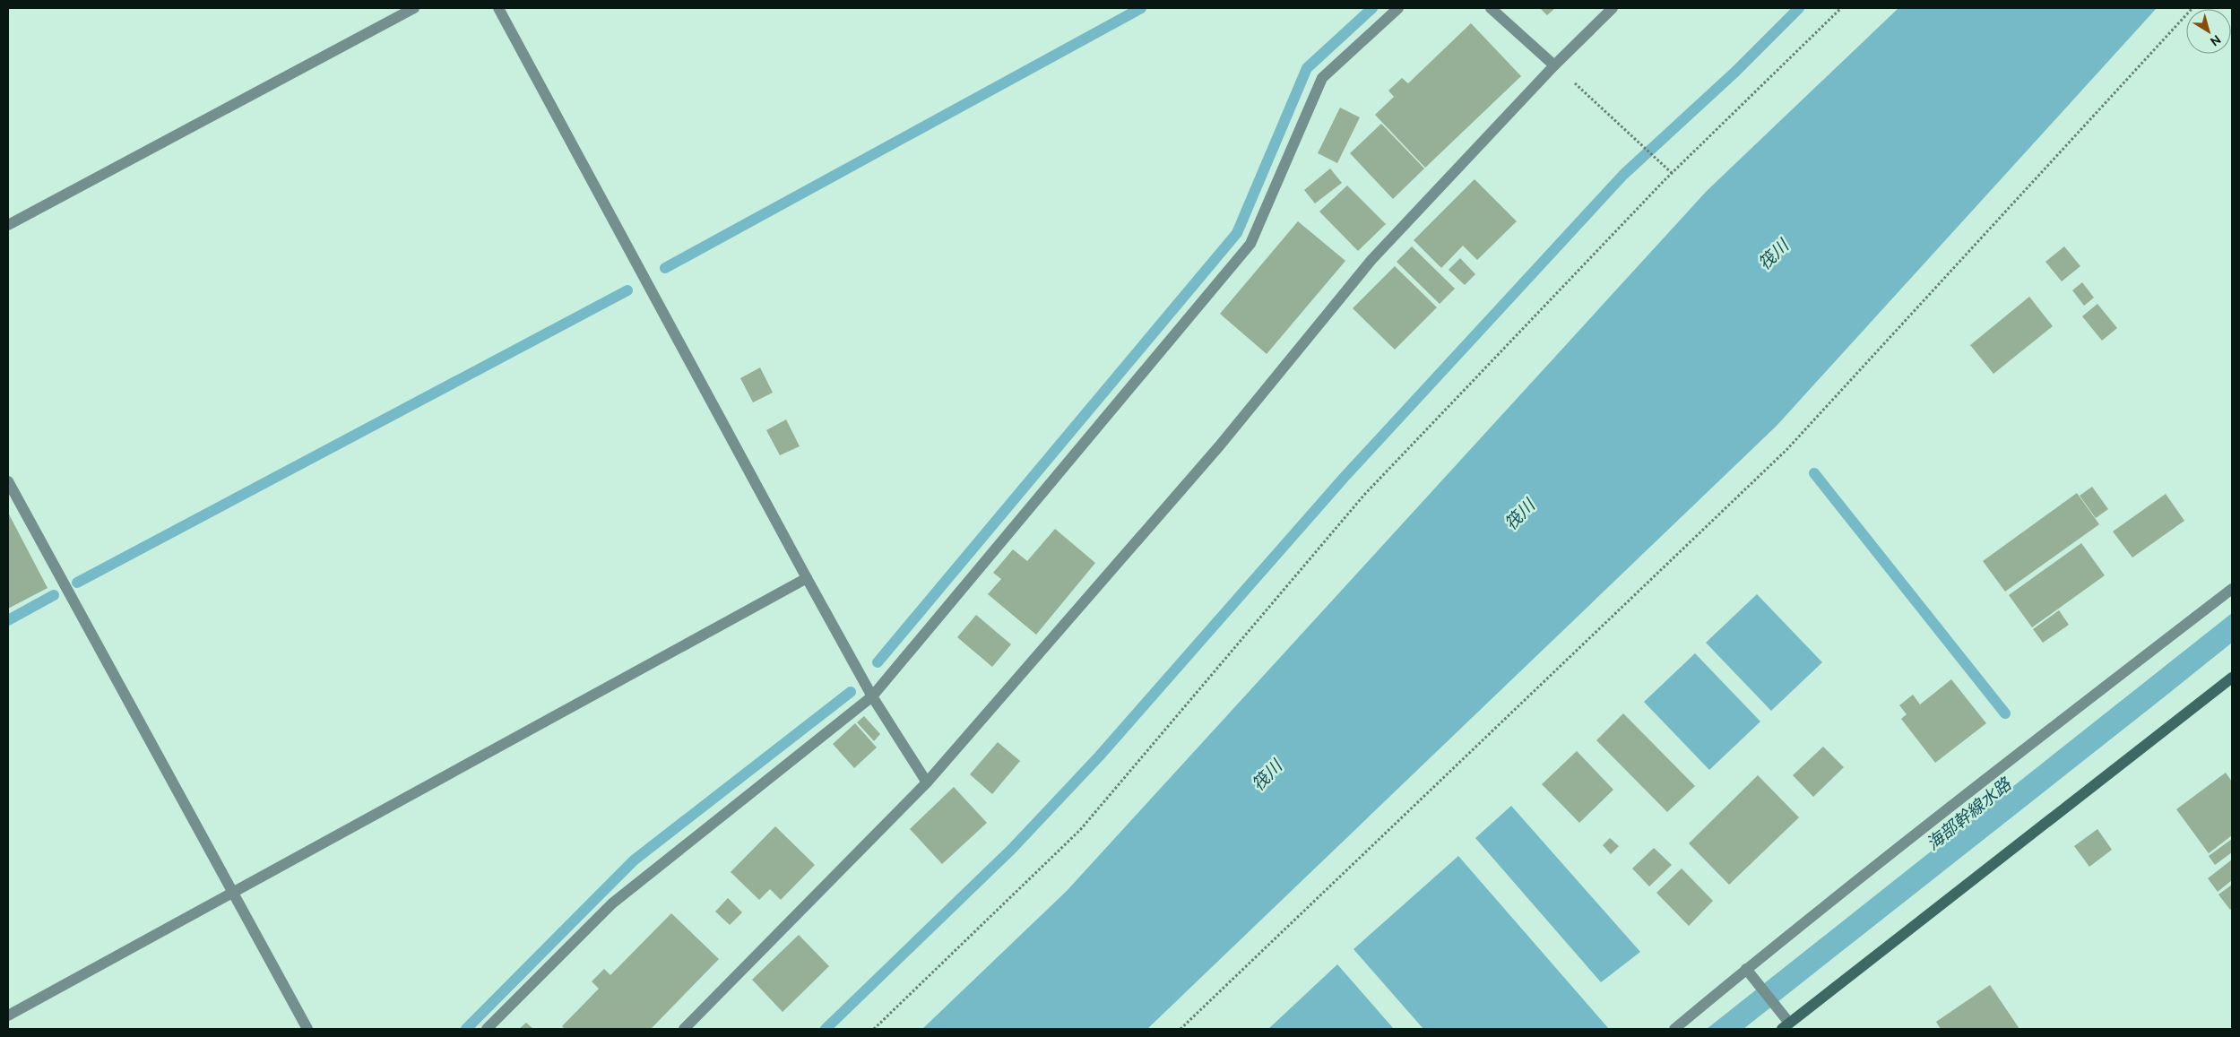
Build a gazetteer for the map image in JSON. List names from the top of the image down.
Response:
{
  "water": ["筏川", "海部幹線水路"],
  "north": "bottom right"
}
